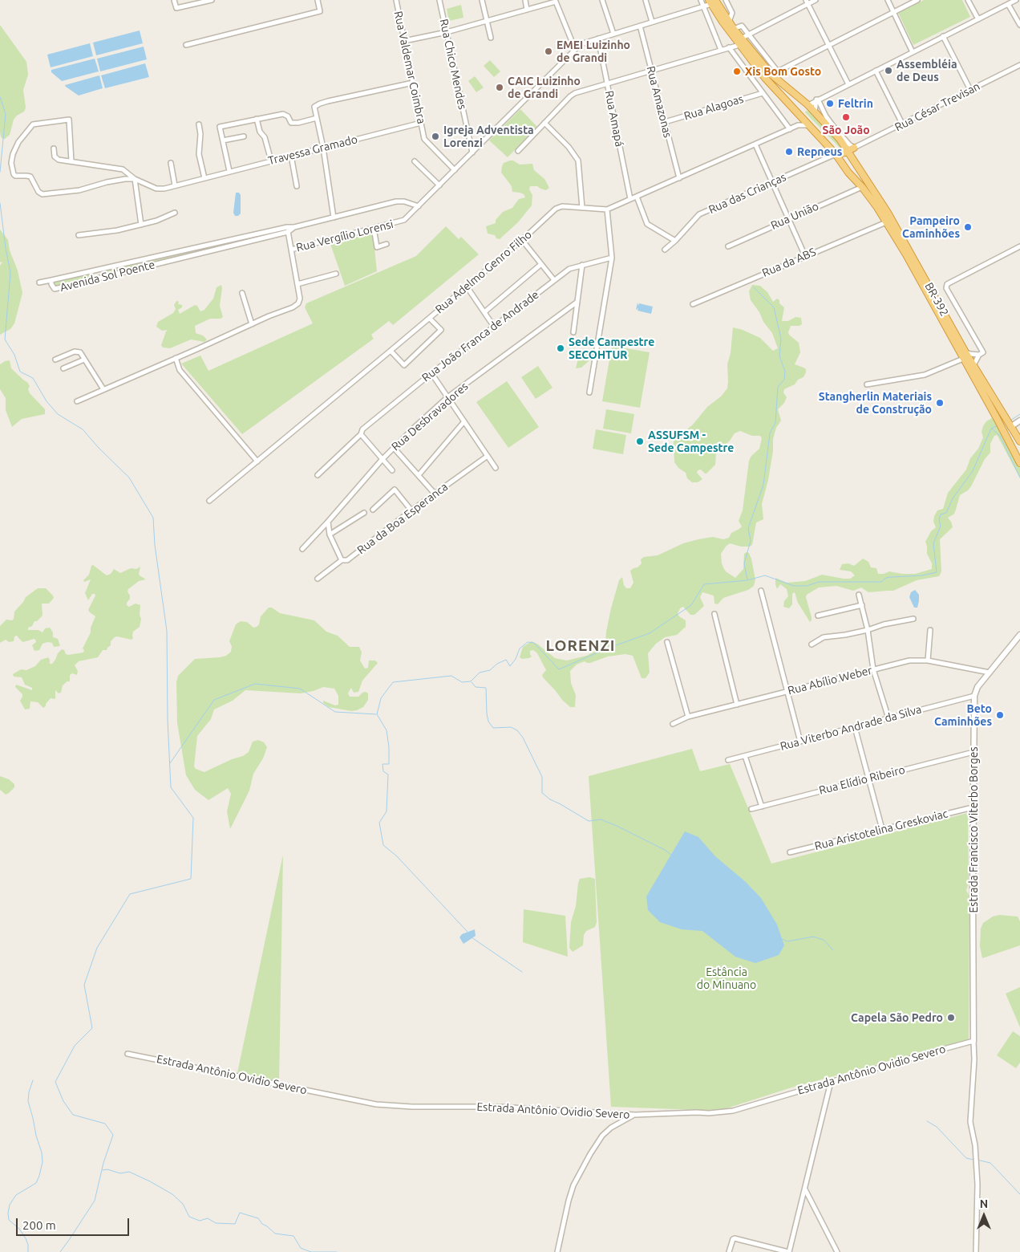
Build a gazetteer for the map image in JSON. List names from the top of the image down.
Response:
{
  "streets": {
    "highway": ["BR-392"],
    "street": [
      "Rua Chico Mendes",
      "Rua Valdemar Coimbra",
      "Rua Amazonas",
      "Rua César Trevisan",
      "Rua Alagoas",
      "Rua Amapá",
      "Travessa Gramado",
      "Rua das Crianças",
      "Rua União",
      "Rua Vergílio Lorensi",
      "Rua da ABS",
      "Rua Adelmo Genro Filho",
      "Avenida Sol Poente",
      "Rua João Franca de Andrade",
      "Rua Desbravadores",
      "Rua da Boa Esperanca",
      "Rua Abílio Weber",
      "Rua Viterbo Andrade da Silva",
      "Rua Elídio Ribeiro",
      "Rua Aristotelina Greskoviac",
      "Estrada Francisco Viterbo Borges",
      "Estrada Antônio Ovidio Severo"
    ]
  },
  "crossings": [
    ["Rua Chico Mendes", "Rua Vergílio Lorensi"],
    ["Rua Valdemar Coimbra", "Travessa Gramado"],
    ["Rua Valdemar Coimbra", "Rua Vergílio Lorensi"],
    ["Rua Amazonas", "Rua Alagoas"],
    ["Rua Amazonas", "Rua Adelmo Genro Filho"],
    ["Rua César Trevisan", "Rua das Crianças"],
    ["Rua César Trevisan", "BR-392"],
    ["Rua Amapá", "Rua Adelmo Genro Filho"],
    ["Rua das Crianças", "BR-392"],
    ["Rua União", "BR-392"],
    ["Rua da ABS", "BR-392"],
    ["Rua Adelmo Genro Filho", "BR-392"],
    ["Rua Viterbo Andrade da Silva", "Estrada Francisco Viterbo Borges"],
    ["Rua Elídio Ribeiro", "Estrada Francisco Viterbo Borges"],
    ["Rua Aristotelina Greskoviac", "Estrada Francisco Viterbo Borges"],
    ["Estrada Francisco Viterbo Borges", "Estrada Antônio Ovidio Severo"]
  ],
  "districts": ["LORENZI"],
  "parks": ["Estância do Minuano"],
  "places": [
    "EMEI Luizinho de Grandi",
    "Assembléia de Deus",
    "Xis Bom Gosto",
    "CAIC Luizinho de Grandi",
    "Feltrin",
    "São João",
    "Igreja Adventista Lorenzi",
    "Repneus",
    "Pampeiro Caminhões",
    "Sede Campestre SECOHTUR",
    "Stangherlin Materiais de Construção",
    "ASSUFSM - Sede Campestre",
    "Beto Caminhões",
    "Capela São Pedro"
  ],
  "scale_bar": "200 m",
  "north": "top"
}
